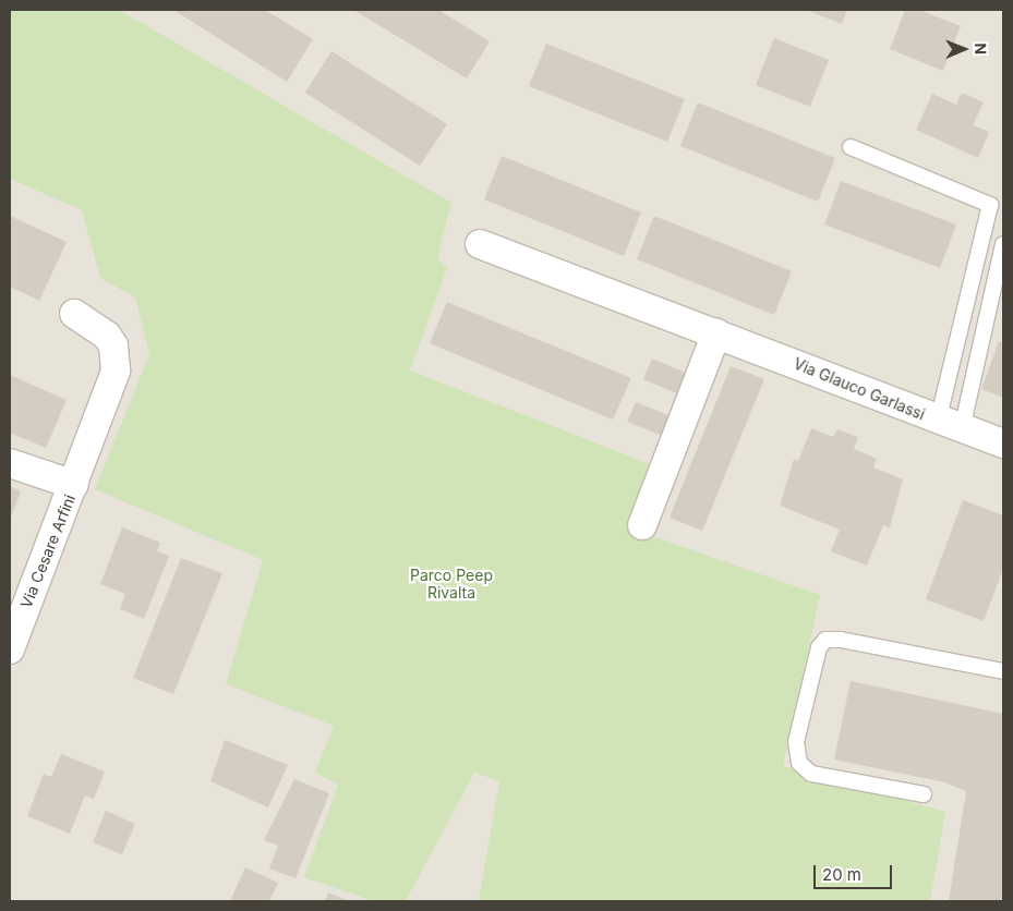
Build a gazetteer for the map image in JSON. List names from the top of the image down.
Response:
{
  "streets": {
    "street": ["Via Glauco Garlassi", "Via Cesare Arfini"]
  },
  "parks": ["Parco Peep Rivalta"],
  "scale_bar": "20 m",
  "north": "right"
}
